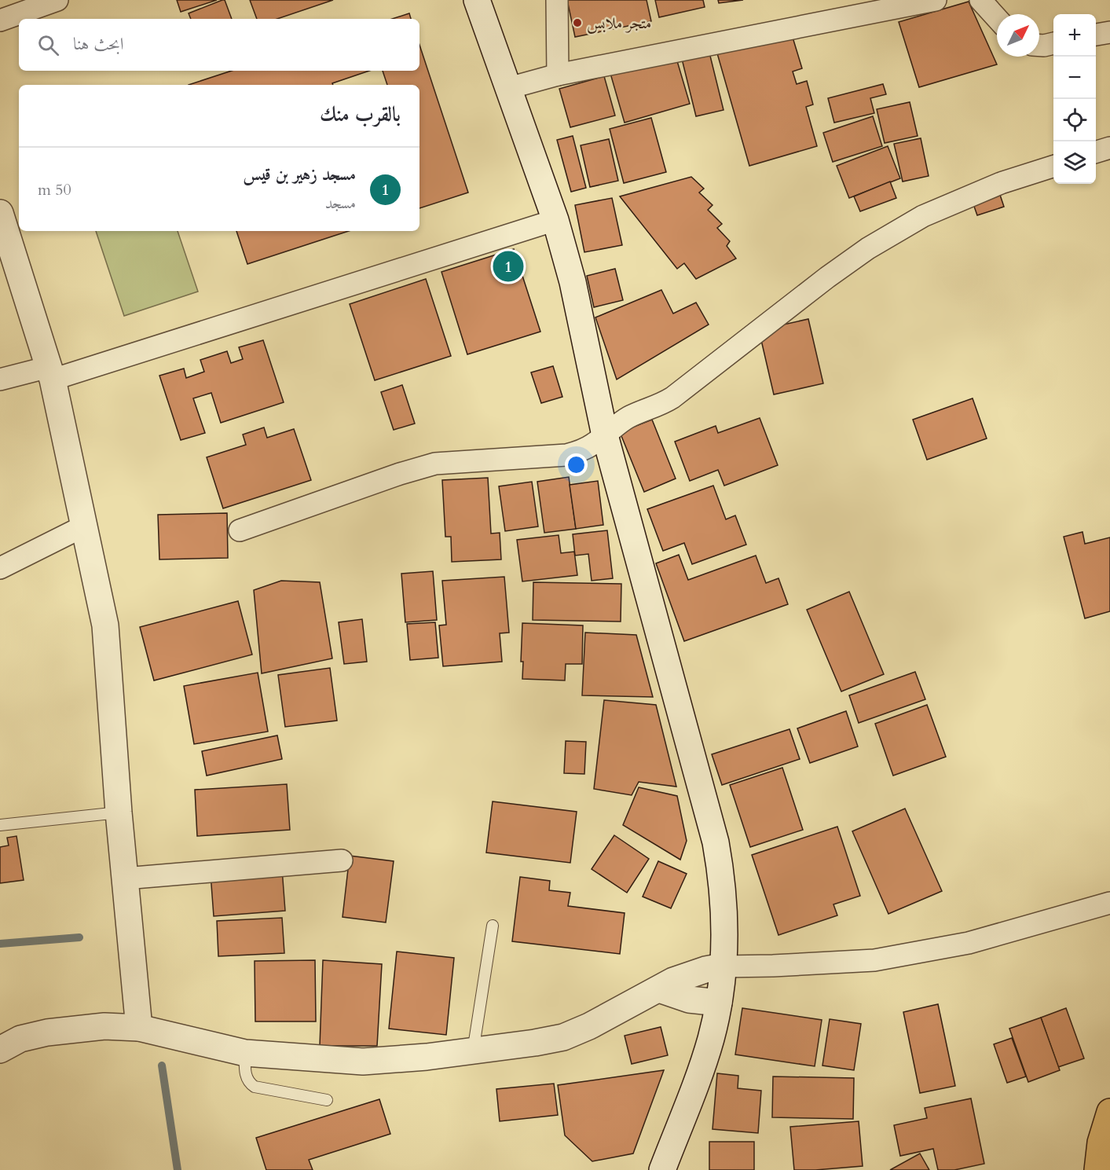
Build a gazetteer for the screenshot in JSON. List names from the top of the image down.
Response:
{
  "places": ["متجر ملابس"],
  "north": "top right",
  "page": {
    "map_buttons": ["+", "−"],
    "search": "ابحث هنا",
    "heading": "بالقرب منك",
    "list": [
      {
        "mark": "1",
        "name": "مسجد زهير بن قيس",
        "note": "مسجد",
        "value": "50 m"
      }
    ],
    "pins": "1"
  }
}
